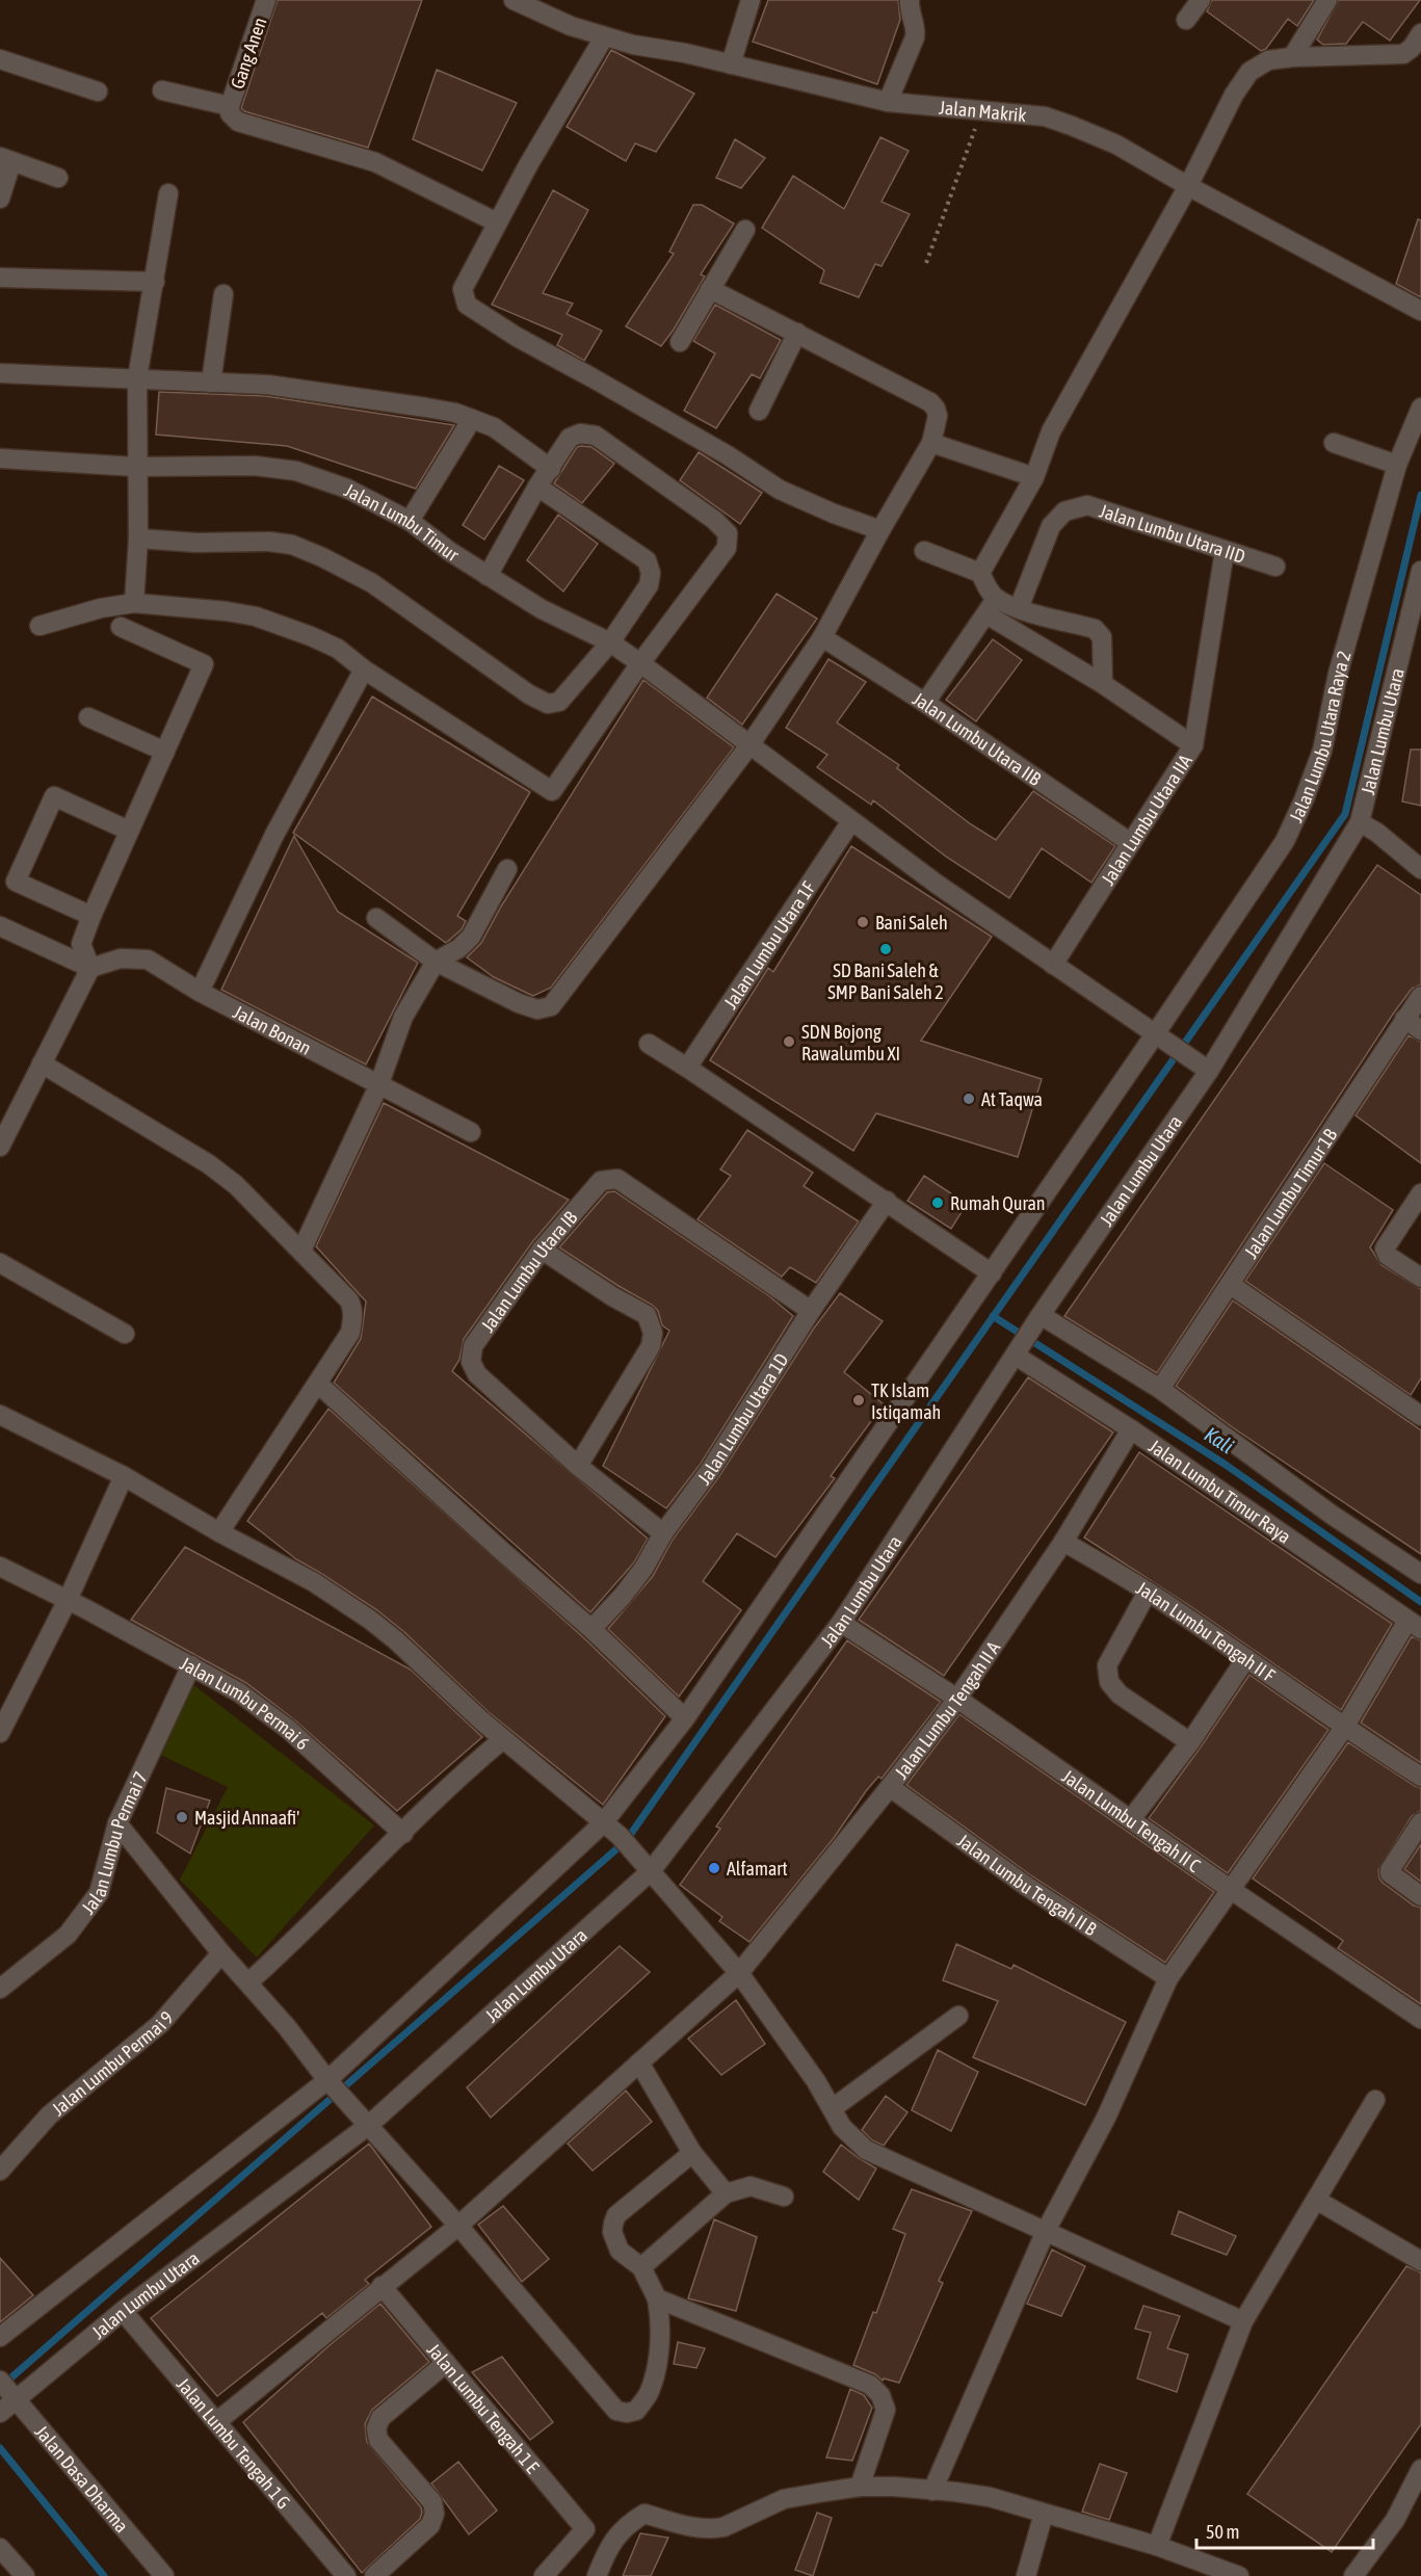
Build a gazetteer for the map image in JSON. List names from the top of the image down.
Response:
{
  "streets": {
    "street": [
      "Gang Anen",
      "Jalan Makrik",
      "Jalan Lumbu Timur",
      "Jalan Lumbu Utara IID",
      "Jalan Lumbu Utara",
      "Jalan Lumbu Utara Raya 2",
      "Jalan Lumbu Utara IIB",
      "Jalan Lumbu Utara IIA",
      "Jalan Lumbu Utara 1F",
      "Jalan Bonan",
      "Jalan Lumbu Timur 1B",
      "Jalan Lumbu Utara IB",
      "Jalan Lumbu Utara 1D",
      "Jalan Lumbu Timur Raya",
      "Jalan Lumbu Tengah II F",
      "Jalan Lumbu Permai 6",
      "Jalan Lumbu Tengah II A",
      "Jalan Lumbu Tengah II C",
      "Jalan Lumbu Permai 7",
      "Jalan Lumbu Tengah II B",
      "Jalan Lumbu Permai 9",
      "Jalan Lumbu Tengah 1 E",
      "Jalan Lumbu Tengah 1 G",
      "Jalan Dasa Dharma"
    ]
  },
  "crossings": [
    ["Jalan Lumbu Timur", "Jalan Lumbu Utara"],
    ["Jalan Lumbu Timur", "Jalan Lumbu Utara Raya 2"],
    ["Jalan Lumbu Timur", "Jalan Lumbu Utara IIA"],
    ["Jalan Lumbu Timur", "Jalan Lumbu Utara 1F"],
    ["Jalan Lumbu Utara IID", "Jalan Lumbu Utara IIA"],
    ["Jalan Lumbu Utara", "Jalan Lumbu Timur Raya"],
    ["Jalan Lumbu Utara", "Jalan Lumbu Tengah II C"],
    ["Jalan Lumbu Utara", "Jalan Lumbu Tengah 1 G"],
    ["Jalan Lumbu Utara", "Jalan Dasa Dharma"],
    ["Jalan Lumbu Utara IIB", "Jalan Lumbu Utara IIA"],
    ["Jalan Lumbu Utara IB", "Jalan Lumbu Utara 1D"],
    ["Jalan Lumbu Timur Raya", "Jalan Lumbu Tengah II A"],
    ["Jalan Lumbu Tengah II F", "Jalan Lumbu Tengah II A"],
    ["Jalan Lumbu Permai 6", "Jalan Lumbu Permai 7"],
    ["Jalan Lumbu Tengah II A", "Jalan Lumbu Tengah II C"],
    ["Jalan Lumbu Tengah II A", "Jalan Lumbu Tengah II B"],
    ["Jalan Lumbu Tengah II A", "Jalan Lumbu Tengah 1 E"],
    ["Jalan Lumbu Tengah II A", "Jalan Lumbu Tengah 1 G"]
  ],
  "water": ["Kali"],
  "places": [
    "Bani Saleh",
    "SD Bani Saleh & SMP Bani Saleh 2",
    "SDN Bojong Rawalumbu XI",
    "At Taqwa",
    "Rumah Quran",
    "TK Islam Istiqamah",
    "Masjid Annaafi'",
    "Alfamart"
  ],
  "scale_bar": "50 m"
}
